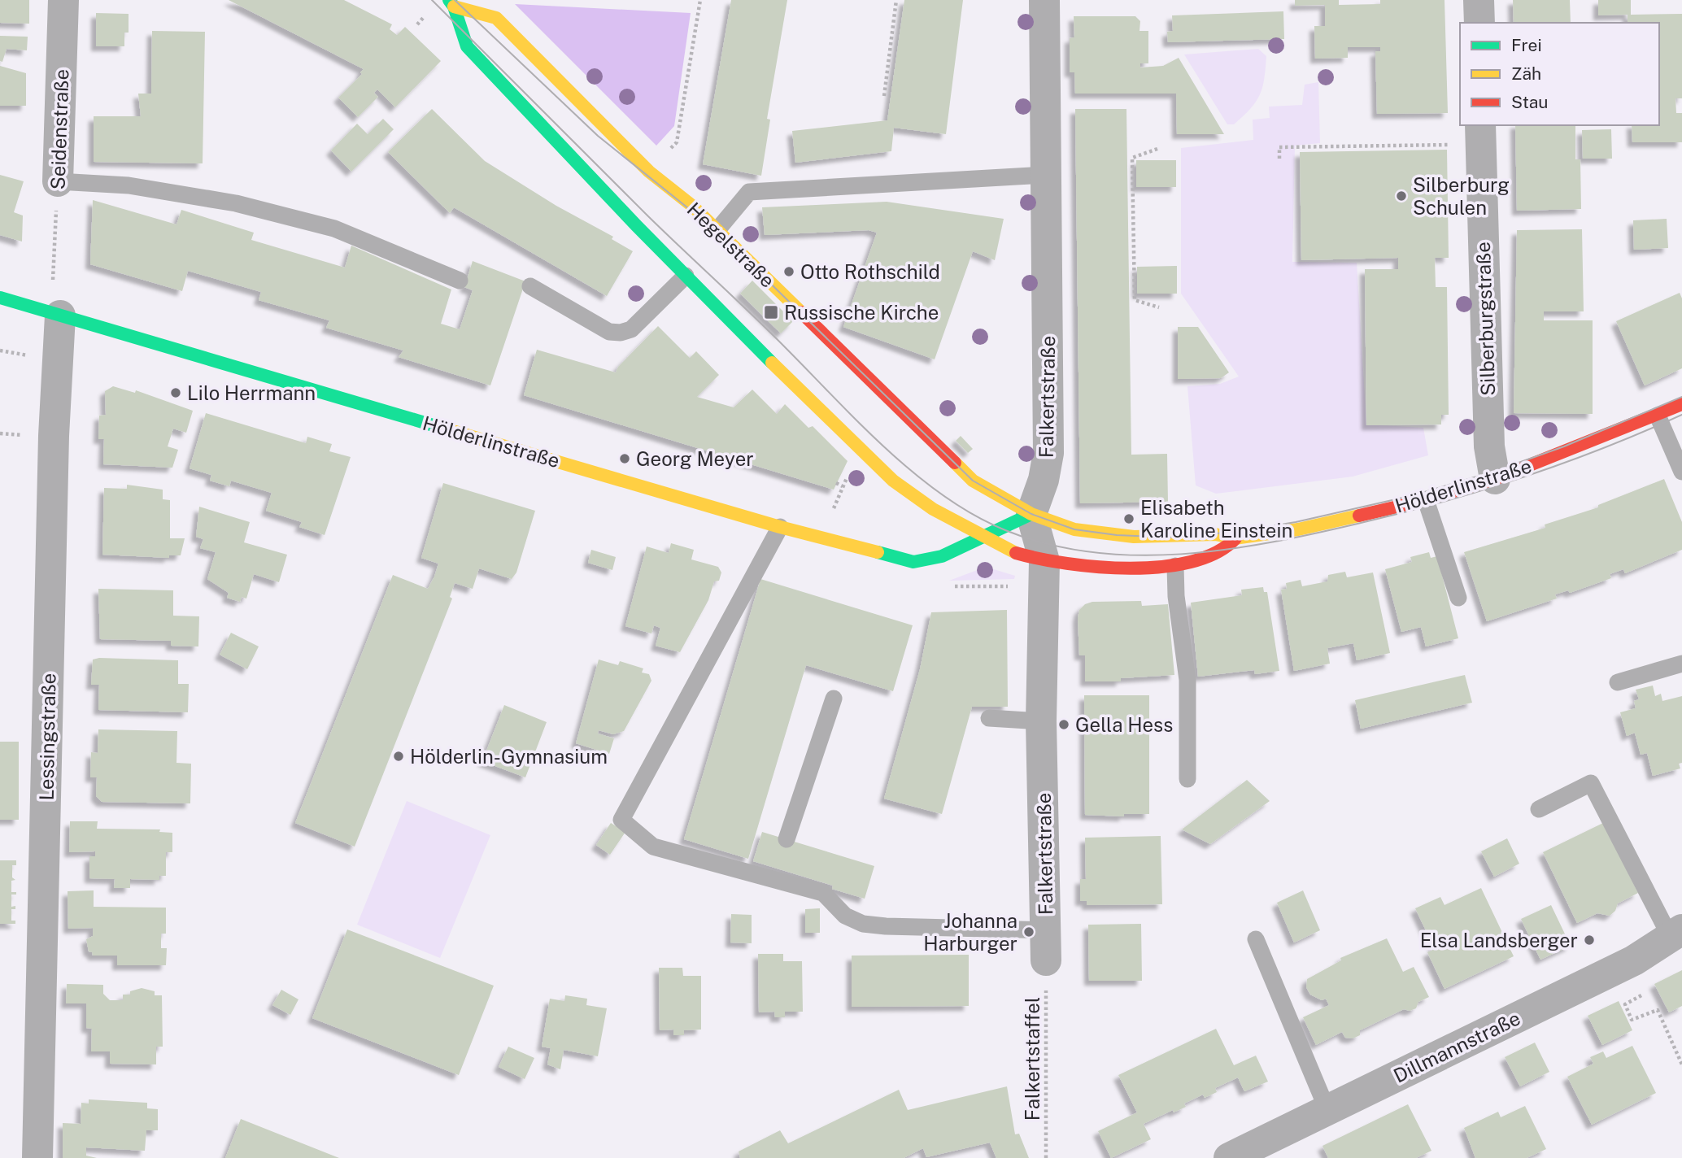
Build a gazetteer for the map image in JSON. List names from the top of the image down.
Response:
{
  "streets": {
    "street": [
      "Seidenstraße",
      "Hegelstraße",
      "Silberburgstraße",
      "Falkertstraße",
      "Hölderlinstraße",
      "Lessingstraße",
      "Dillmannstraße"
    ],
    "path": ["Falkertstaffel"]
  },
  "crossings": [
    ["Hegelstraße", "Falkertstraße"],
    ["Hegelstraße", "Hölderlinstraße"],
    ["Silberburgstraße", "Hölderlinstraße"],
    ["Falkertstraße", "Hölderlinstraße"],
    ["Falkertstraße", "Falkertstaffel"],
    ["Hölderlinstraße", "Lessingstraße"]
  ],
  "places": {
    "other": [
      "Silberburg Schulen",
      "Otto Rothschild",
      "Lilo Herrmann",
      "Georg Meyer",
      "Elisabeth Karoline Einstein",
      "Gella Hess",
      "Hölderlin-Gymnasium",
      "Johanna Harburger",
      "Elsa Landsberger"
    ],
    "transit": ["Russische Kirche"]
  },
  "legend": ["Frei", "Zäh", "Stau"]
}
